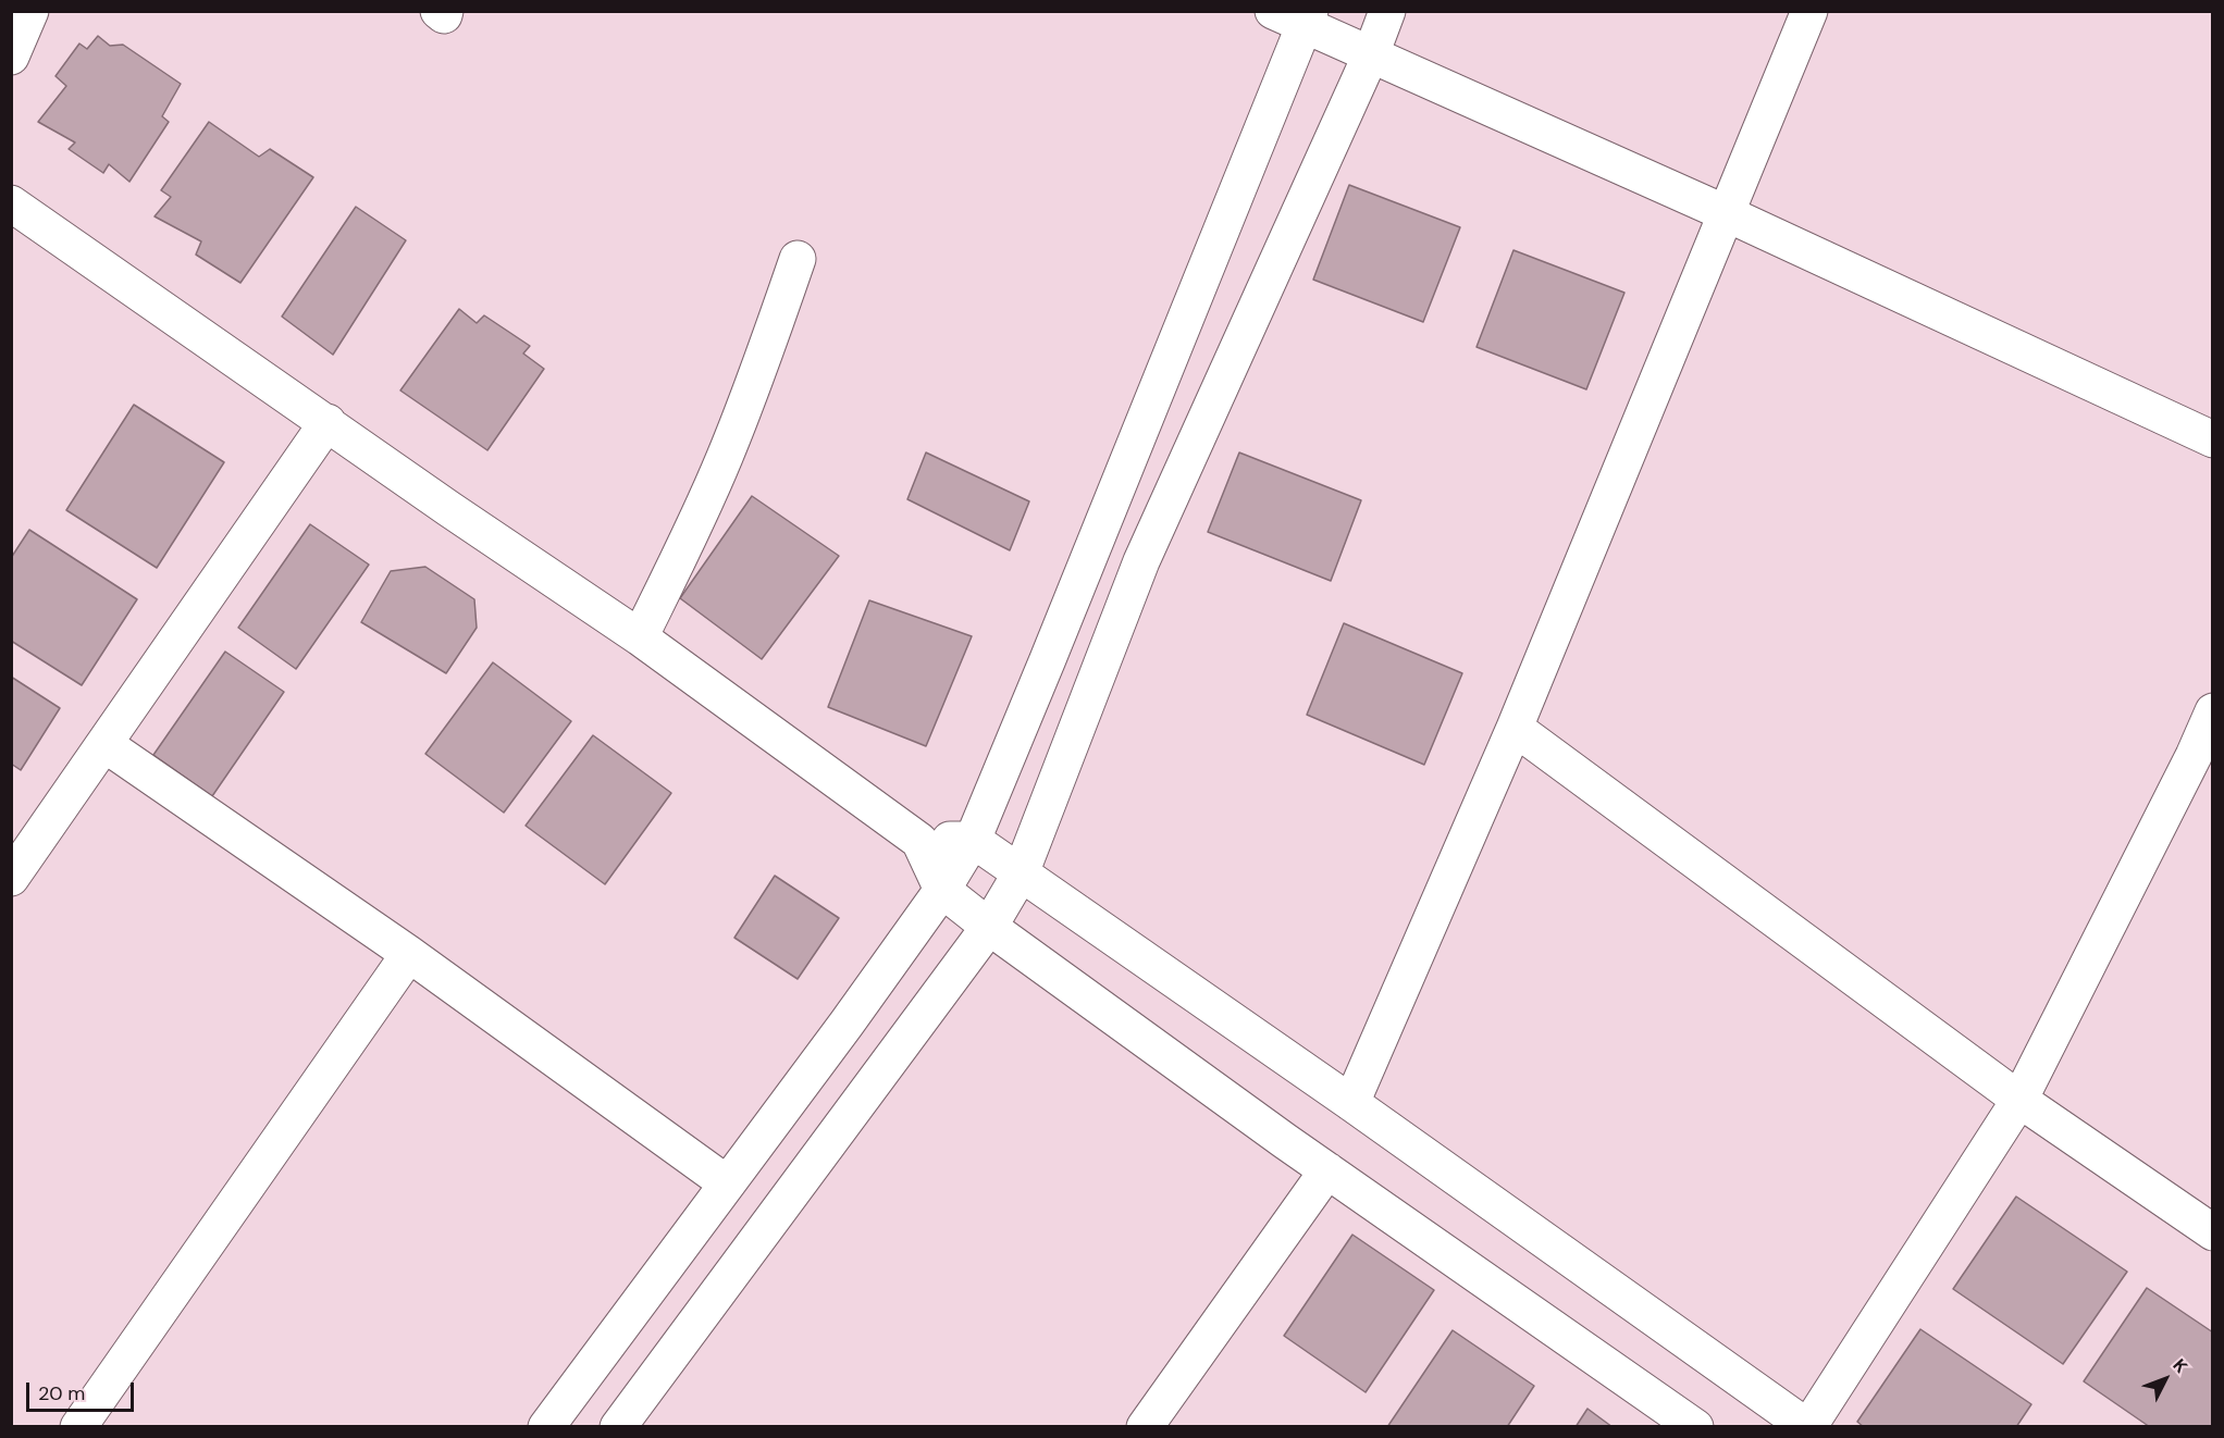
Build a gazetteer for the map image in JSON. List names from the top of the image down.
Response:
{
  "scale_bar": "20 m",
  "north": "top right"
}
